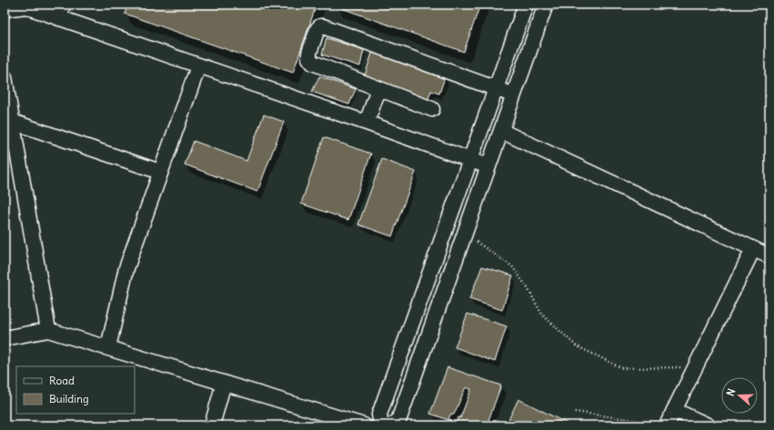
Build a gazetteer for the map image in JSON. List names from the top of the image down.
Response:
{
  "legend": ["Road", "Building"],
  "north": "left"
}
